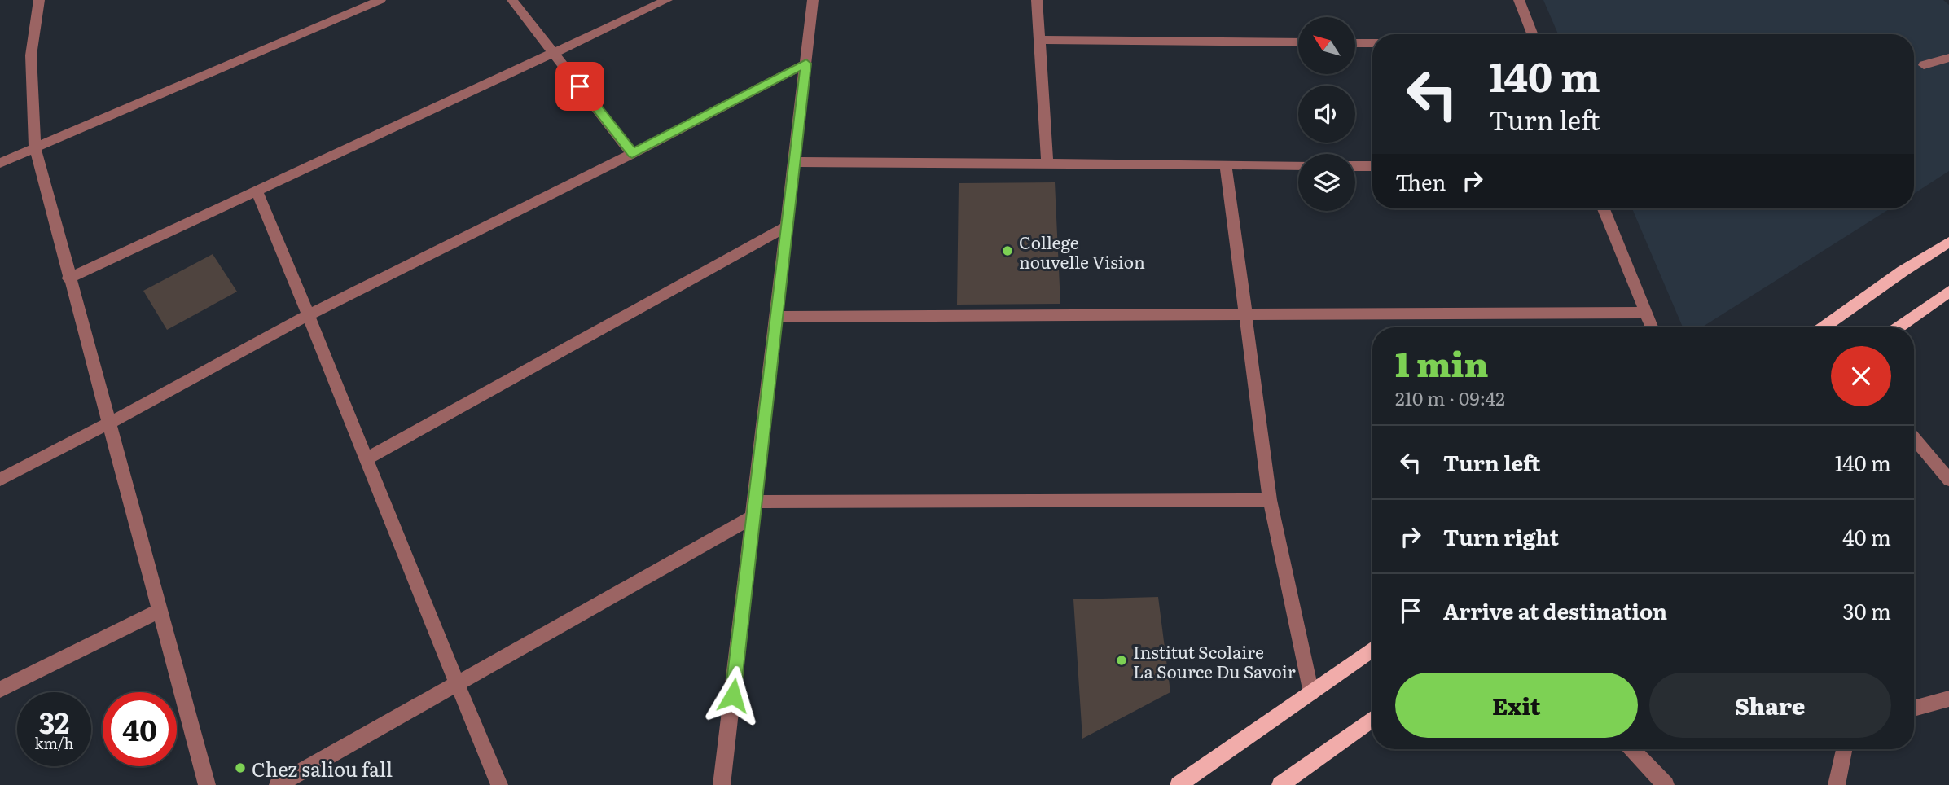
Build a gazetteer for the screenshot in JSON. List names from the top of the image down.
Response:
{
  "places": ["College nouvelle Vision", "Institut Scolaire La Source Du Savoir", "Chez saliou fall"],
  "north": "top left",
  "page": {
    "turn": ["140 m", "Turn left"],
    "then": "Then",
    "heading": ["1 min", "210 m · 09:42"],
    "list": [
      {
        "name": "Turn left",
        "value": "140 m"
      },
      {
        "name": "Turn right",
        "value": "40 m"
      },
      {
        "name": "Arrive at destination",
        "value": "30 m"
      }
    ],
    "buttons": ["Exit", "Share"],
    "speed": "32 km/h",
    "limit": "40"
  }
}
